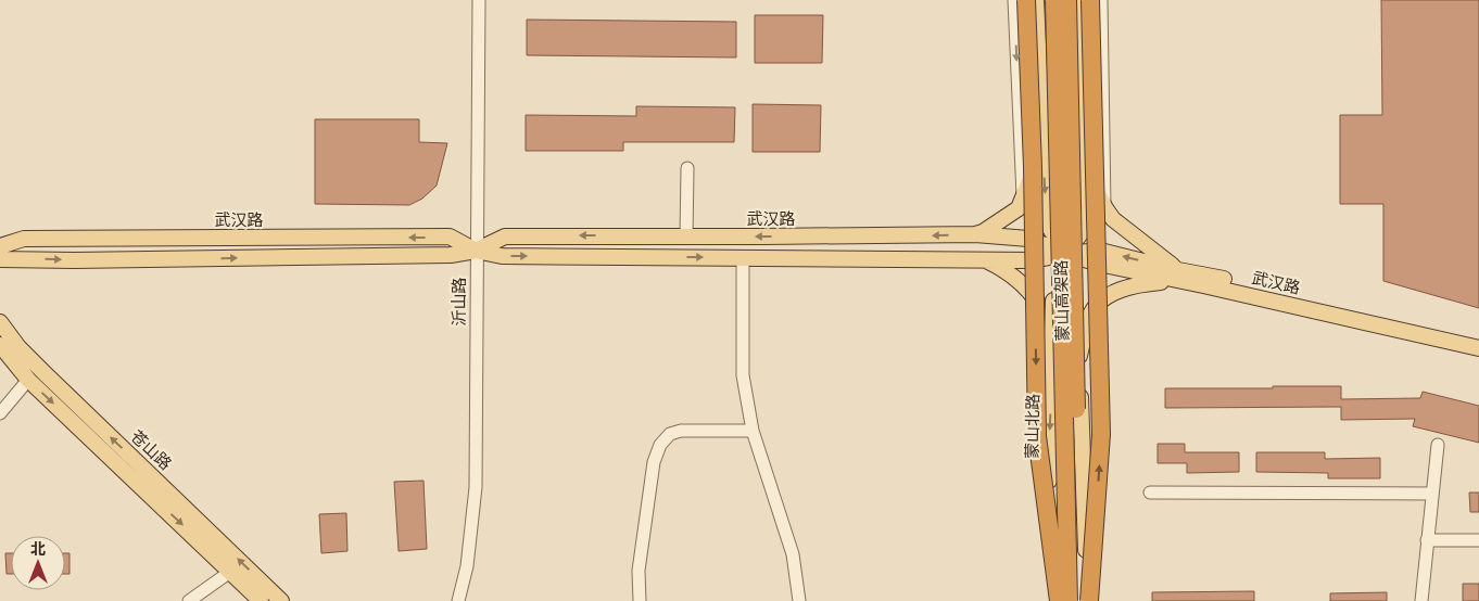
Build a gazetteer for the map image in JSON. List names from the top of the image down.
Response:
{
  "streets": {
    "highway": ["蒙山高架路"],
    "main road": ["武汉路", "蒙山北路", "苍山路"],
    "street": ["沂山路"]
  },
  "crossings": [
    ["武汉路", "沂山路"],
    ["武汉路", "蒙山北路"]
  ],
  "north": "top"
}
